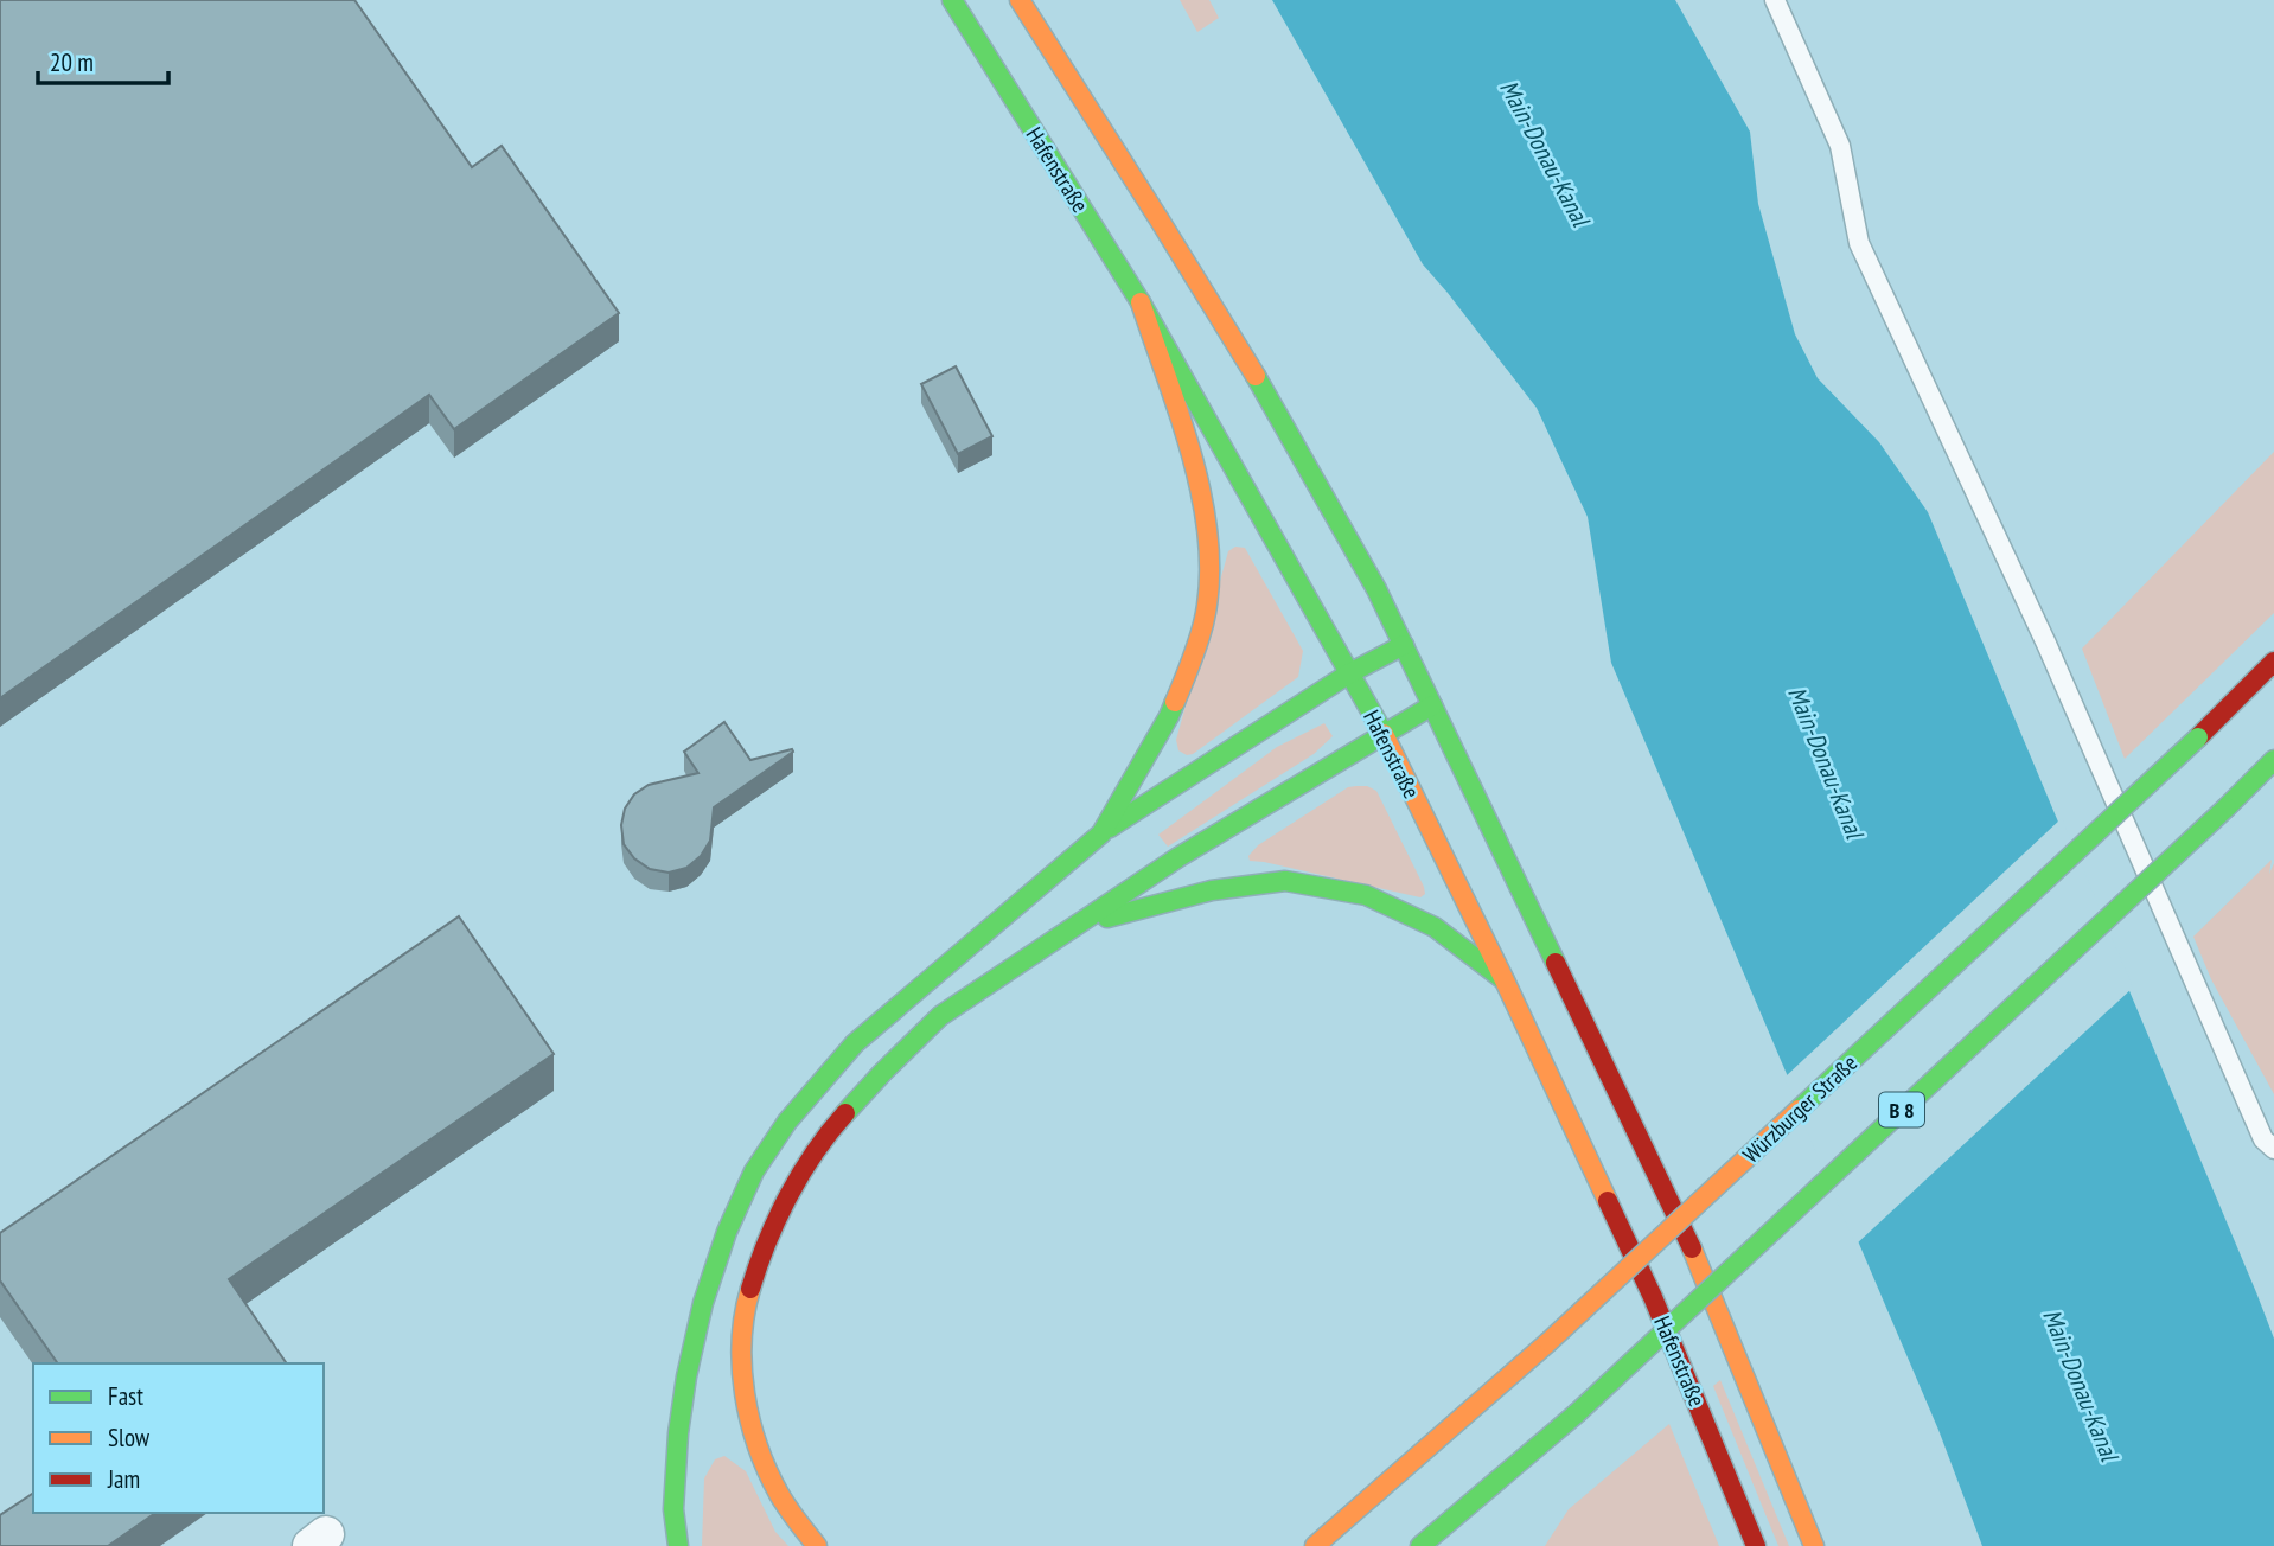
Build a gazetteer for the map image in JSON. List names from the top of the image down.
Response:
{
  "streets": {
    "main road": ["Hafenstraße", "Würzburger Straße", "B 8"]
  },
  "water": ["Main-Donau-Kanal"],
  "legend": ["Fast", "Slow", "Jam"],
  "scale_bar": "20 m"
}
